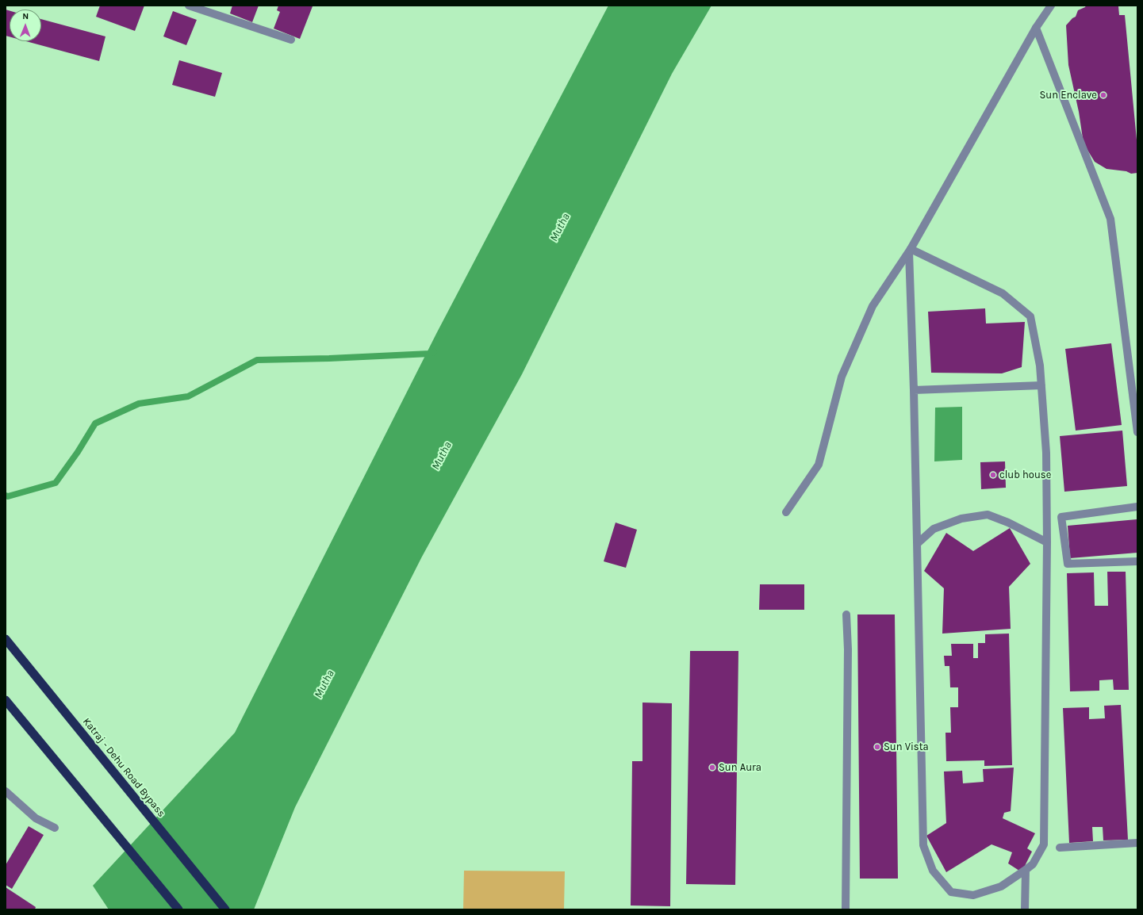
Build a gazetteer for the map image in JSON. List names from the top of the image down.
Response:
{
  "streets": {
    "highway": ["Katraj - Dehu Road Bypass"]
  },
  "water": ["Mutha"],
  "places": [
    "Sun Enclave",
    "club house",
    "Sun Vista",
    "Sun Aura"
  ],
  "north": "top"
}
